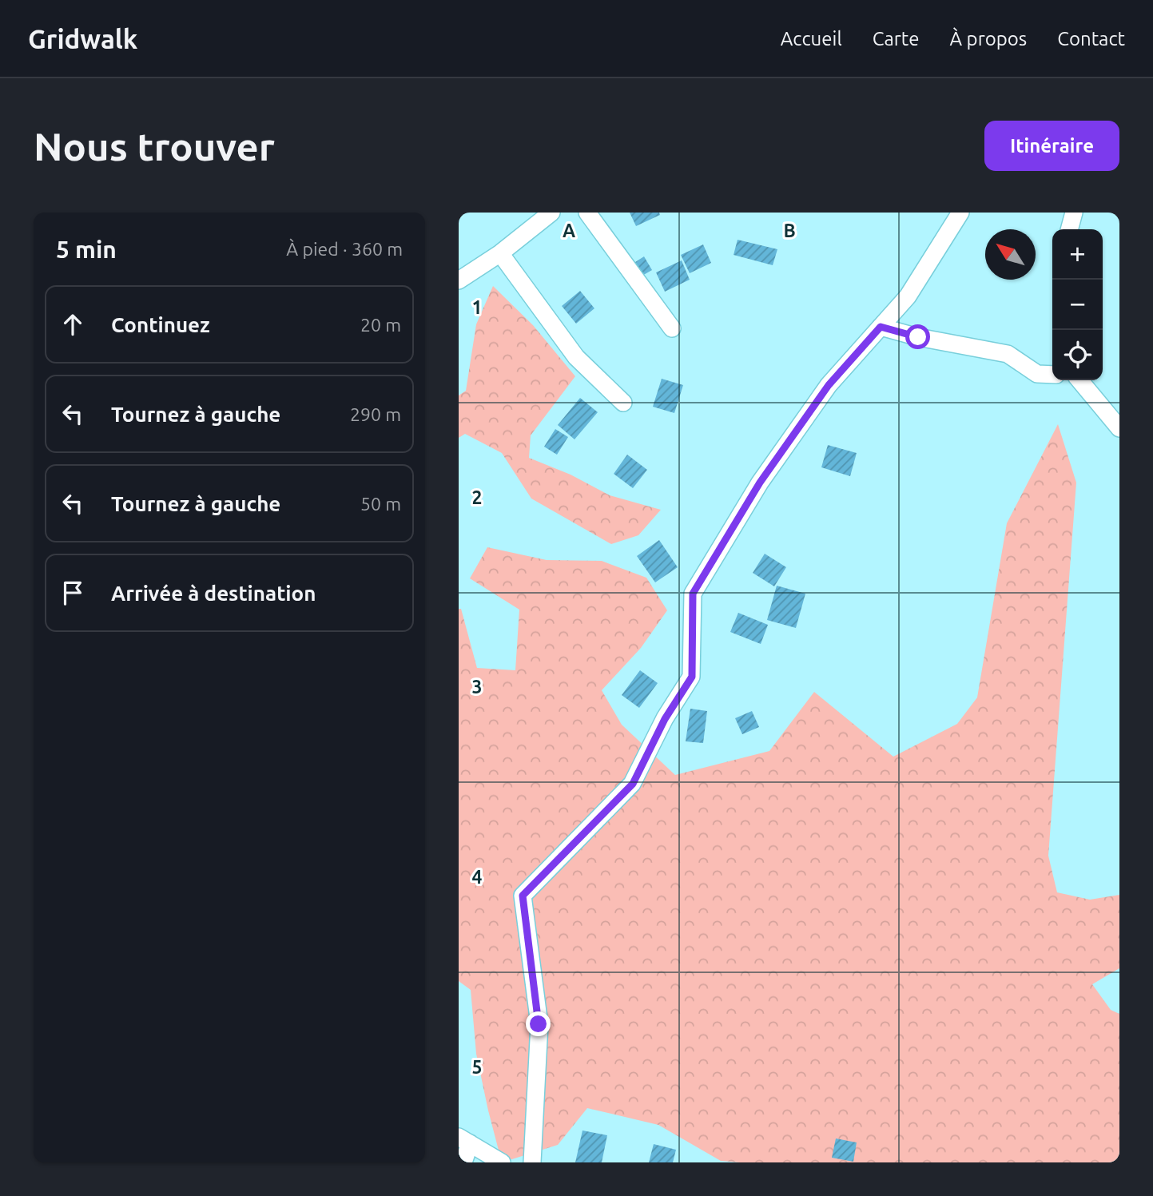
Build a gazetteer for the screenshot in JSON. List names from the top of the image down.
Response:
{
  "north": "top left",
  "page": {
    "header": "Gridwalk",
    "nav": [
      "Accueil",
      "Carte",
      "À propos",
      "Contact"
    ],
    "buttons": "Itinéraire",
    "title": "Nous trouver",
    "heading": ["5 min", "À pied · 360 m"],
    "map_buttons": ["+", "−"],
    "list": [
      ["Continuez", "20 m"],
      ["Tournez à gauche", "290 m"],
      ["Tournez à gauche", "50 m"],
      "Arrivée à destination"
    ]
  },
  "grid": {
    "columns": ["A", "B"],
    "rows": [
      "1",
      "2",
      "3",
      "4",
      "5"
    ]
  }
}
